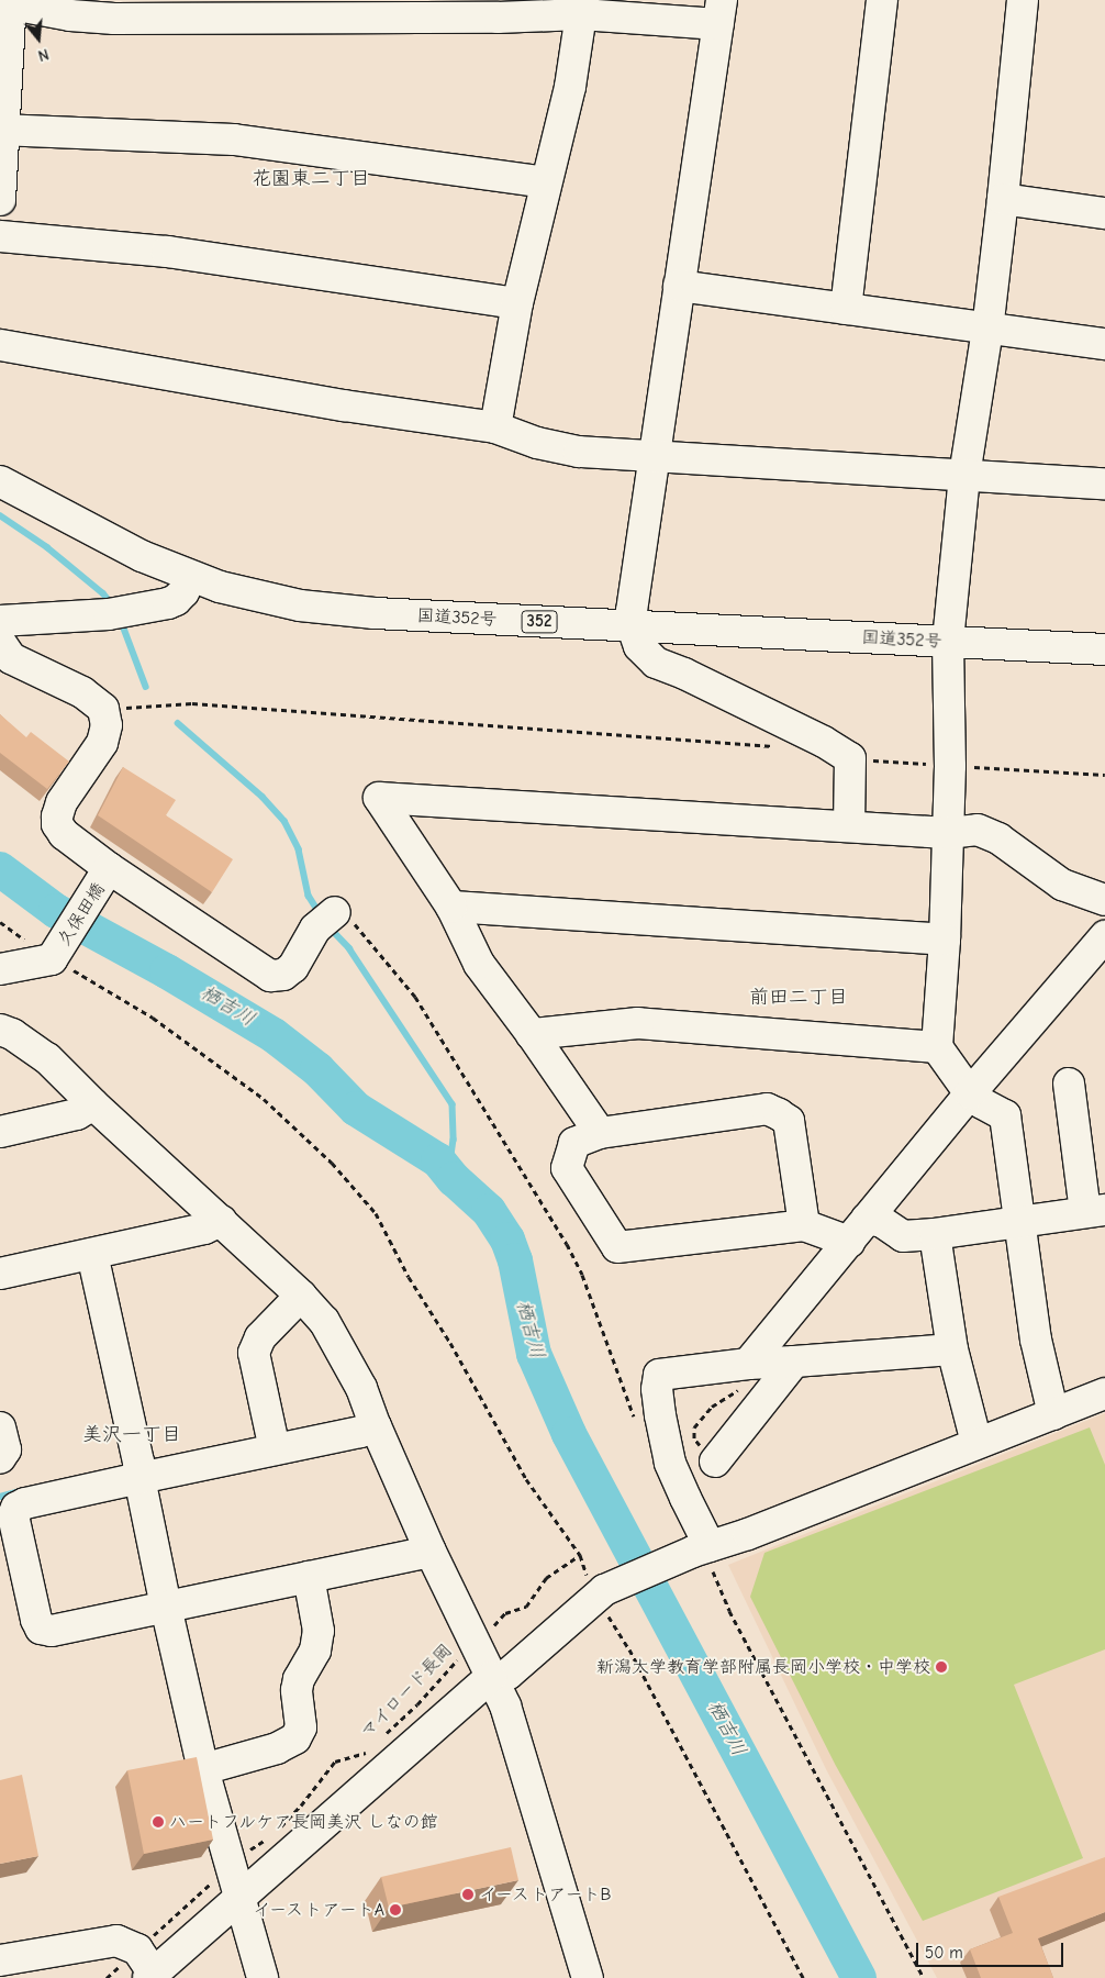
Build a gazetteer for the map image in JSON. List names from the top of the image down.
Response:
{
  "streets": {
    "main road": ["国道352号", "352", "久保田橋"],
    "path": ["マイロード長岡"]
  },
  "districts": ["花園東二丁目", "前田二丁目", "美沢一丁目"],
  "water": ["栖吉川"],
  "places": [
    "新潟大学教育学部附属長岡小学校・中学校",
    "ハートフルケア長岡美沢 しなの館",
    "イーストアートB",
    "イーストアートA"
  ],
  "scale_bar": "50 m",
  "north": "bottom"
}
